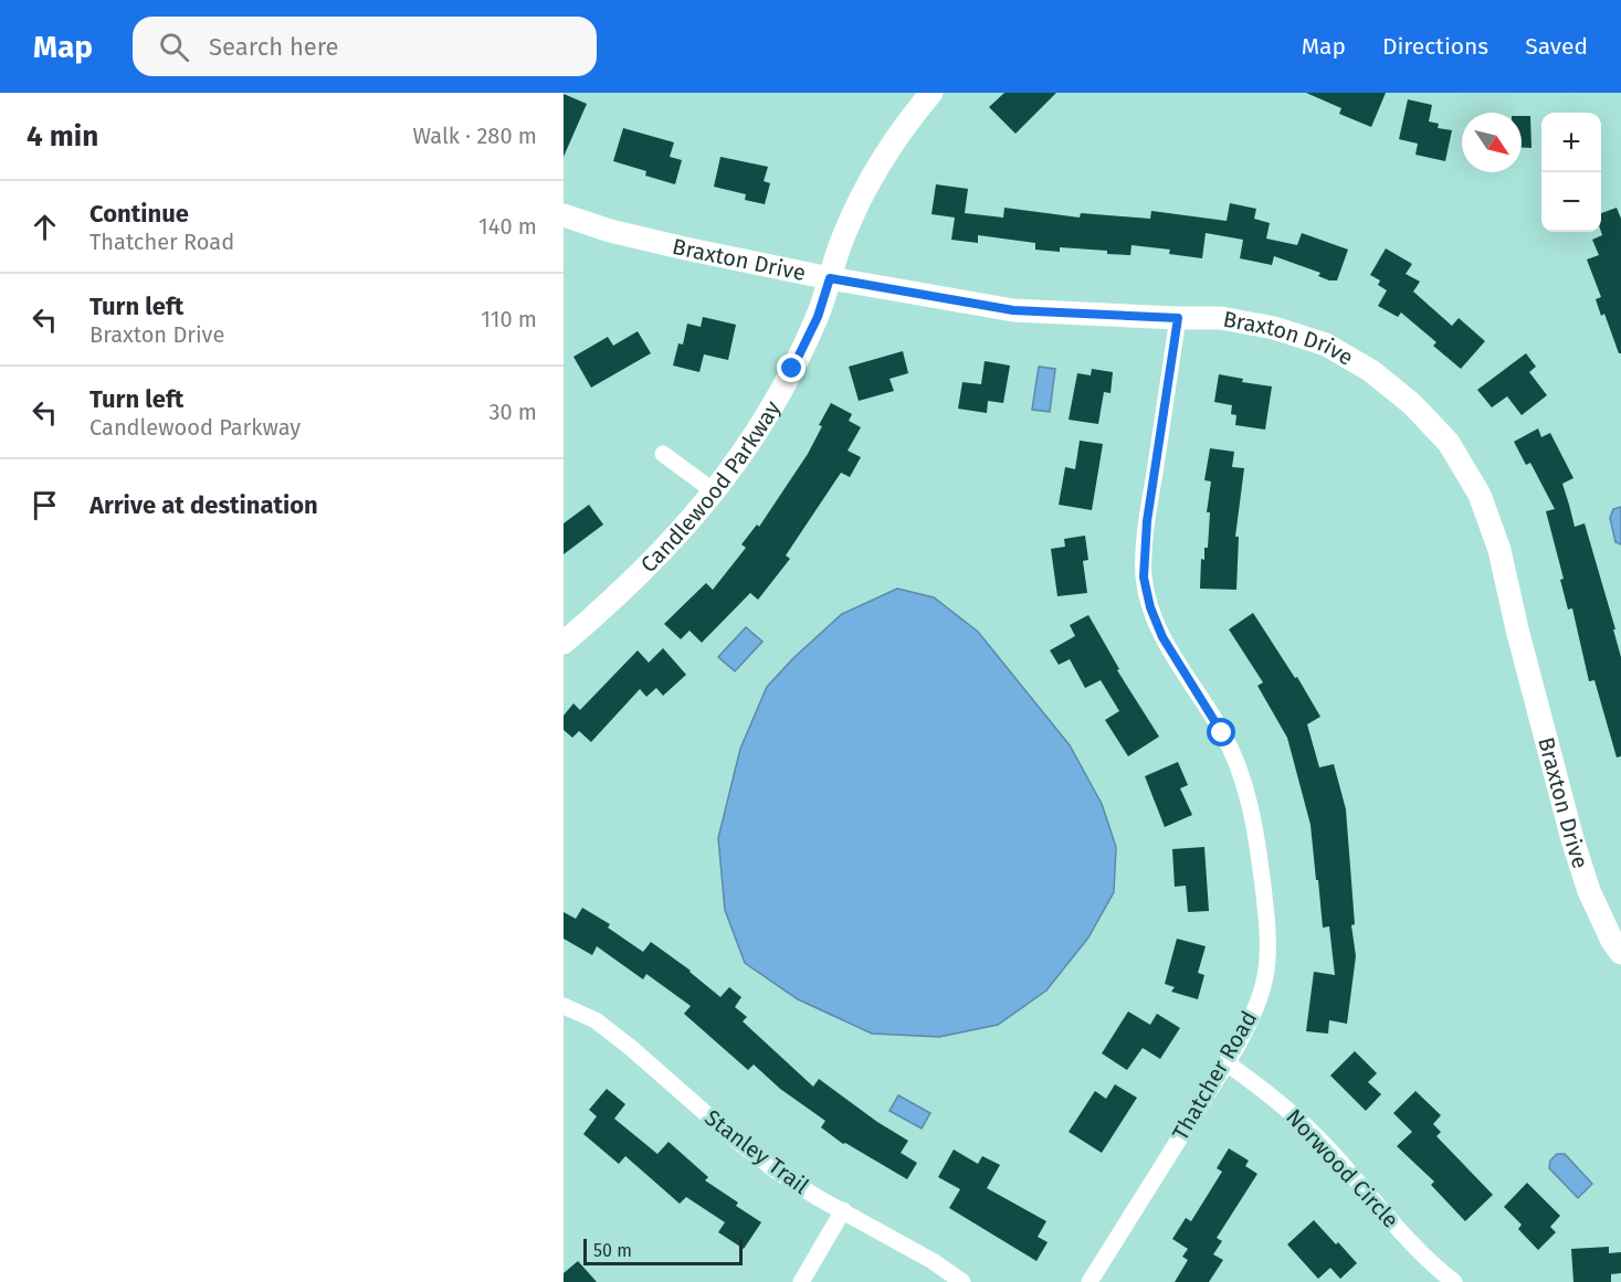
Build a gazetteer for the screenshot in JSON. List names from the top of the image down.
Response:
{
  "streets": {
    "street": [
      "Braxton Drive",
      "Candlewood Parkway",
      "Thatcher Road",
      "Stanley Trail",
      "Norwood Circle"
    ]
  },
  "crossings": [
    ["Braxton Drive", "Candlewood Parkway"],
    ["Braxton Drive", "Thatcher Road"],
    ["Thatcher Road", "Norwood Circle"]
  ],
  "scale_bar": "50 m",
  "north": "bottom right",
  "page": {
    "header": "Map",
    "search": "Search here",
    "nav": ["Map", "Directions", "Saved"],
    "heading": ["4 min", "Walk · 280 m"],
    "map_buttons": ["+", "−"],
    "list": [
      ["Continue", "Thatcher Road", "140 m"],
      ["Turn left", "Braxton Drive", "110 m"],
      ["Turn left", "Candlewood Parkway", "30 m"],
      "Arrive at destination"
    ],
    "scale": "50 m"
  }
}
